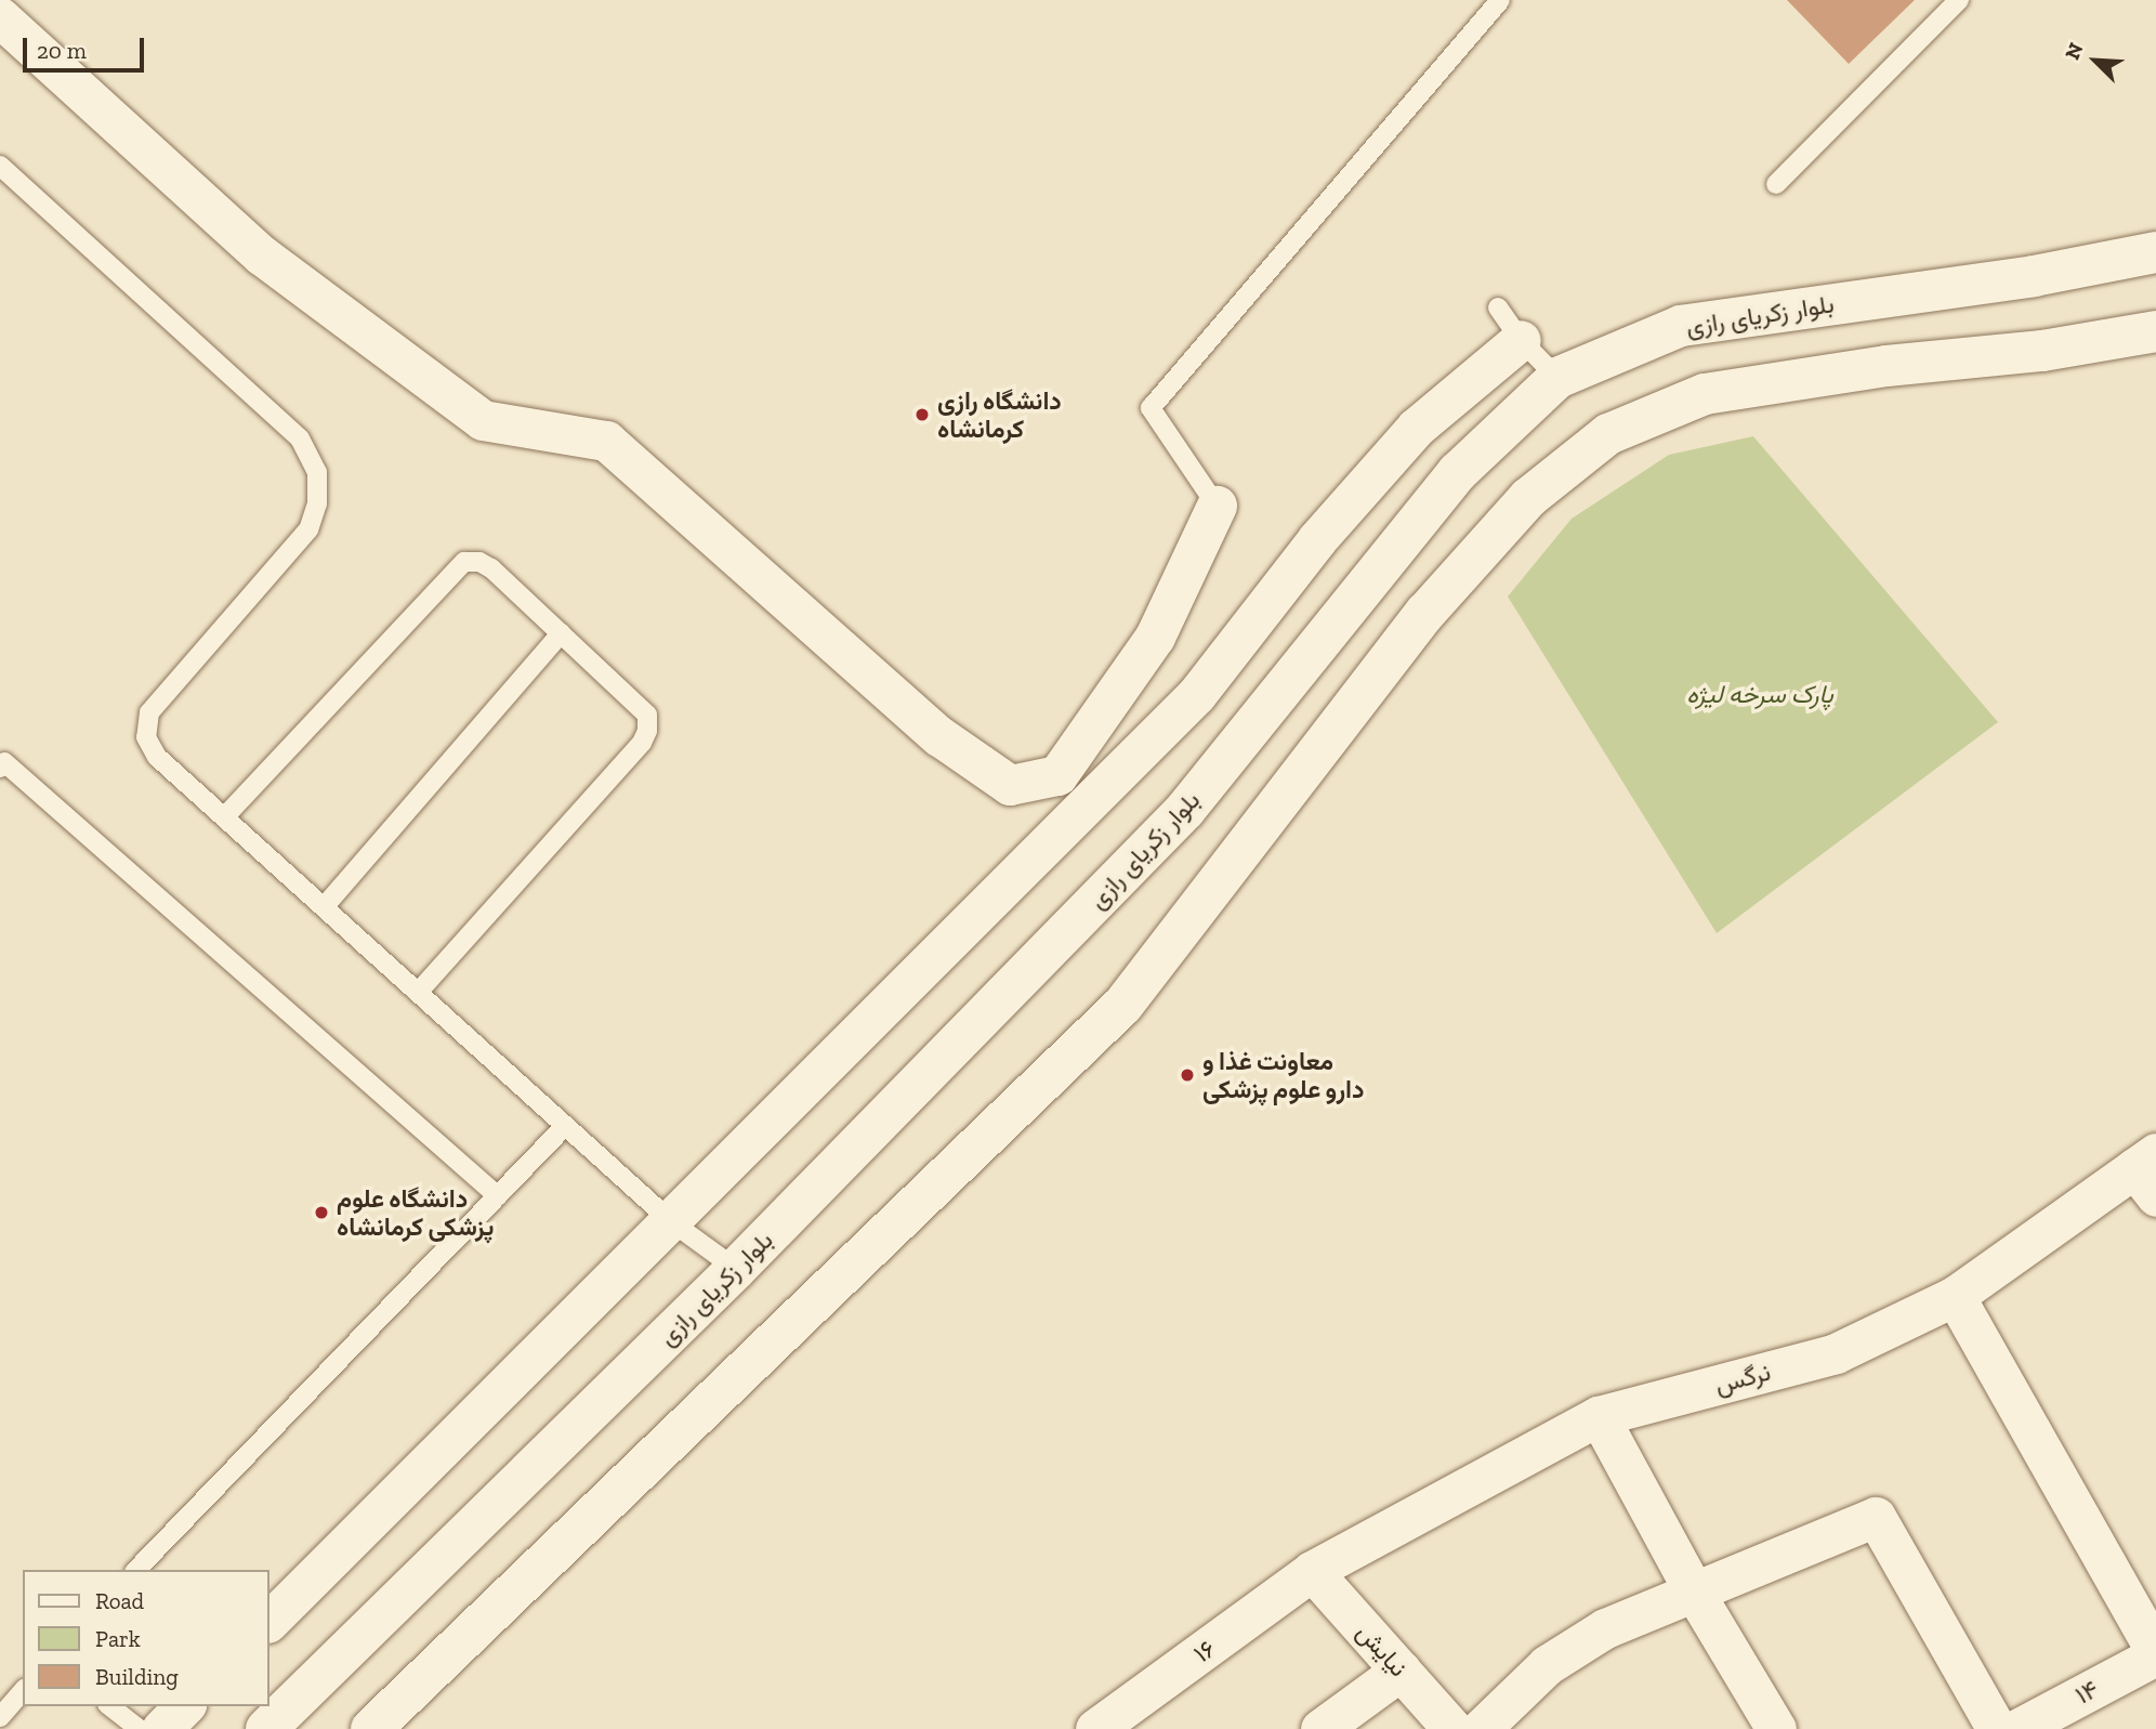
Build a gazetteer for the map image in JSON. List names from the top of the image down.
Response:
{
  "streets": {
    "main road": ["بلوار زکریای رازی"],
    "street": [
      "نرگس",
      "نیایش",
      "۱۶",
      "۱۴"
    ]
  },
  "crossings": [
    ["نرگس", "نیایش"],
    ["نرگس", "۱۶"],
    ["نیایش", "۱۶"]
  ],
  "parks": ["پارک سرخه لیژه"],
  "places": ["دانشگاه رازی کرمانشاه", "معاونت غذا و دارو علوم پزشکی", "دانشگاه علوم پزشکی کرمانشاه"],
  "legend": ["Road", "Park", "Building"],
  "scale_bar": "20 m",
  "north": "top left"
}
